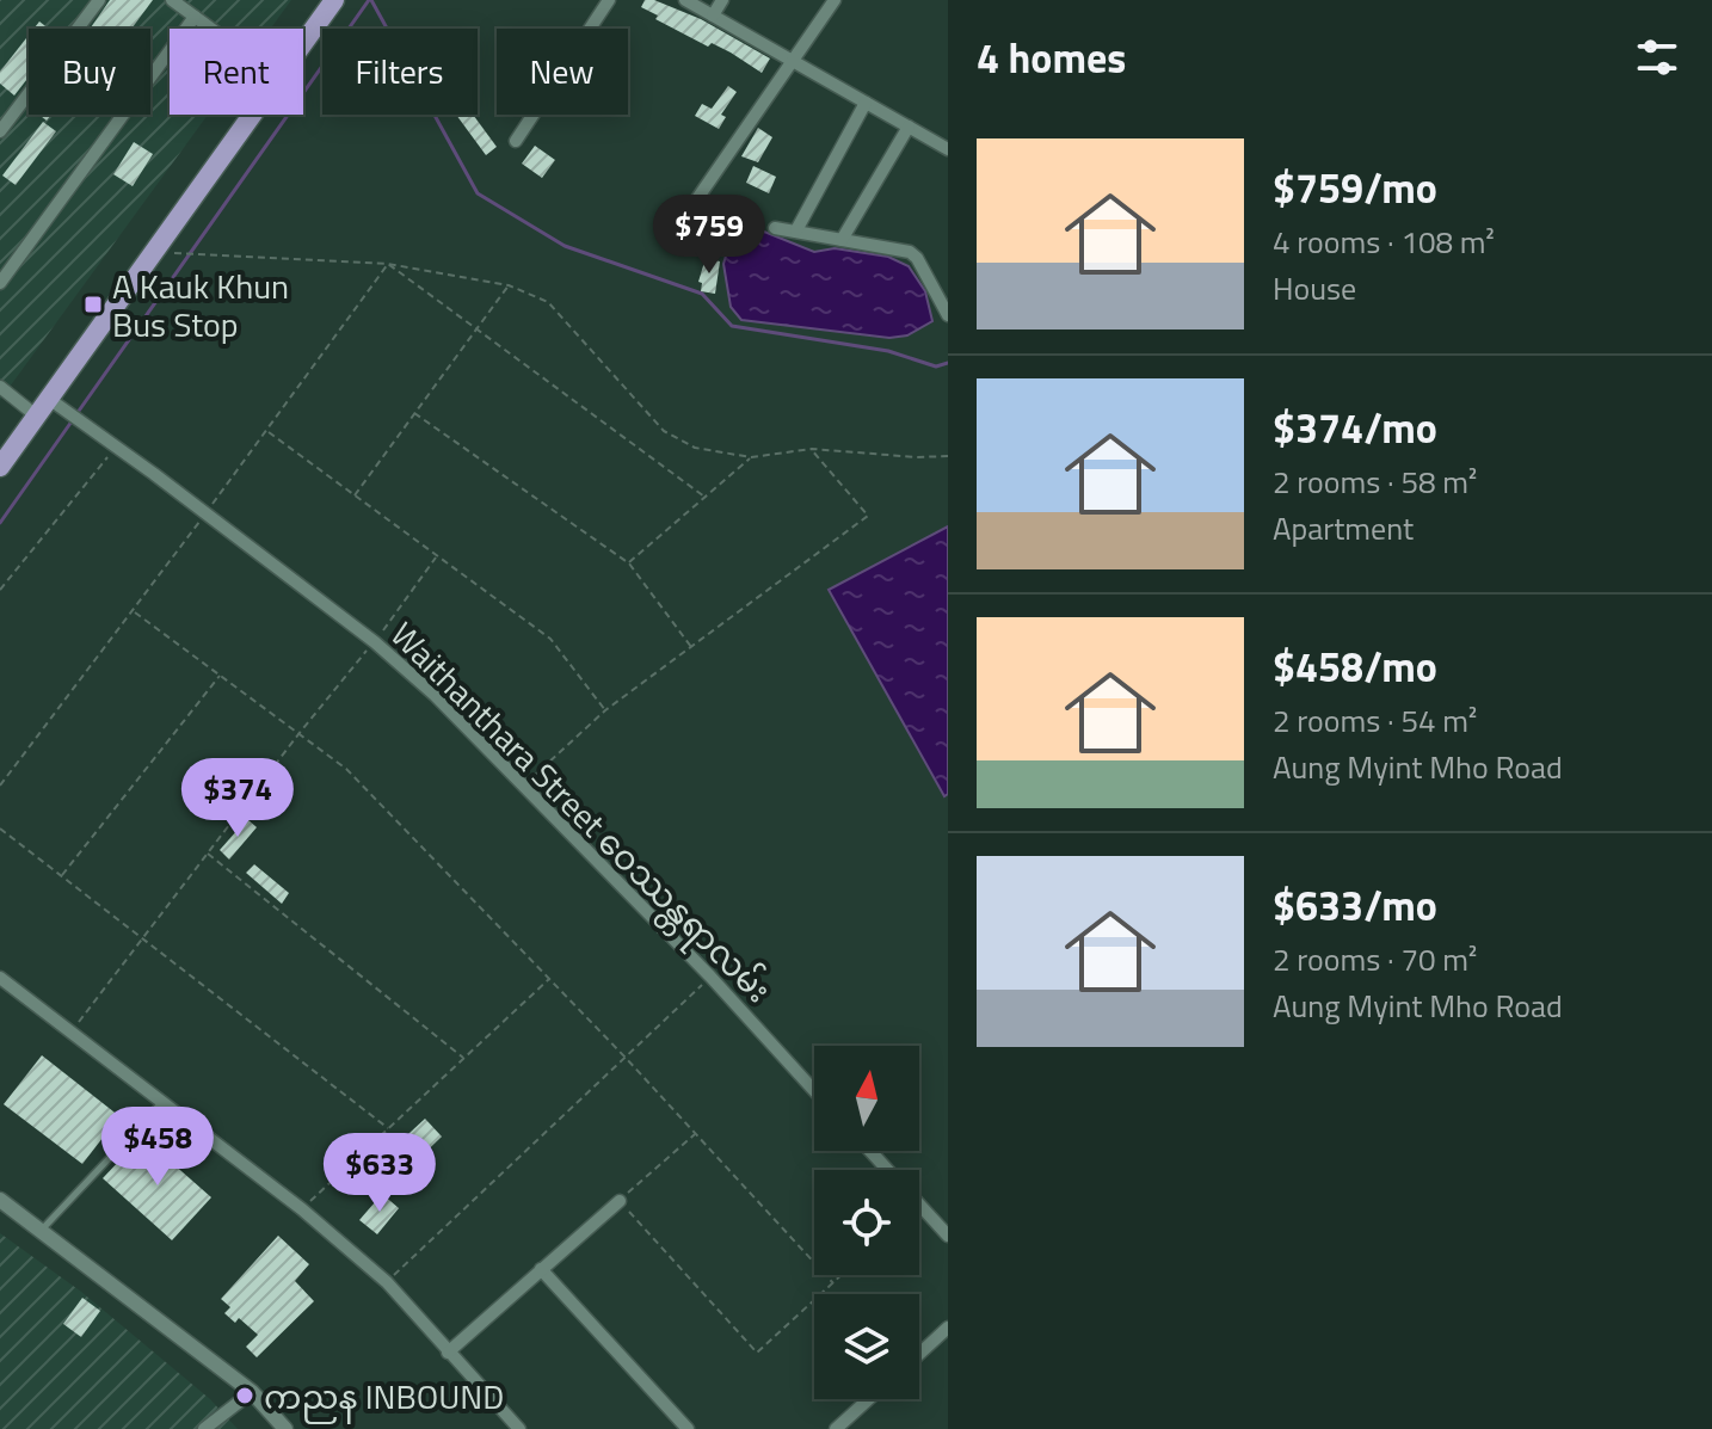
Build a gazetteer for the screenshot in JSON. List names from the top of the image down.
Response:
{
  "streets": {
    "street": ["Waithanthara Street ဝေဿန္တရာလမ်း"]
  },
  "places": {
    "transit": ["A Kauk Khun Bus Stop"],
    "other": ["ကညန INBOUND"]
  },
  "north": "top",
  "page": {
    "heading": "4 homes",
    "chip": [
      "Buy",
      "Rent",
      "Filters",
      "New"
    ],
    "list": [
      {
        "name": "$759/mo",
        "note": "4 rooms · 108 m² · House"
      },
      {
        "name": "$374/mo",
        "note": "2 rooms · 58 m² · Apartment"
      },
      {
        "name": "$458/mo",
        "note": "2 rooms · 54 m² · Aung Myint Mho Road"
      },
      {
        "name": "$633/mo",
        "note": "2 rooms · 70 m² · Aung Myint Mho Road"
      }
    ],
    "price": [
      "$759",
      "$374",
      "$458",
      "$633"
    ]
  }
}
